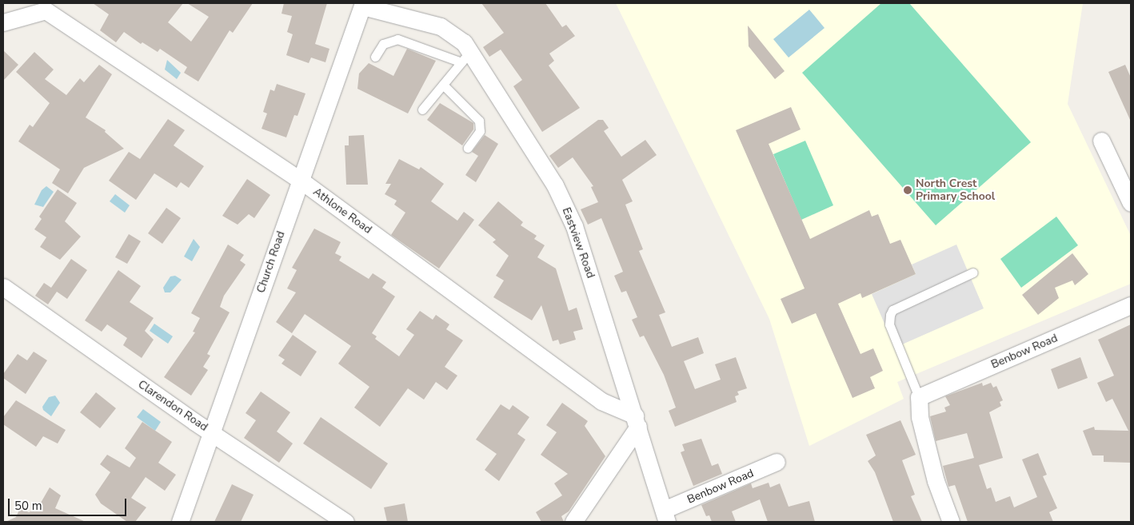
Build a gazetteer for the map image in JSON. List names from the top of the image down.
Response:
{
  "streets": {
    "street": [
      "Athlone Road",
      "Eastview Road",
      "Church Road",
      "Benbow Road",
      "Clarendon Road"
    ]
  },
  "crossings": [
    ["Athlone Road", "Eastview Road"],
    ["Athlone Road", "Church Road"],
    ["Eastview Road", "Church Road"],
    ["Eastview Road", "Benbow Road"],
    ["Church Road", "Clarendon Road"]
  ],
  "places": ["North Crest Primary School"],
  "scale_bar": "50 m"
}
